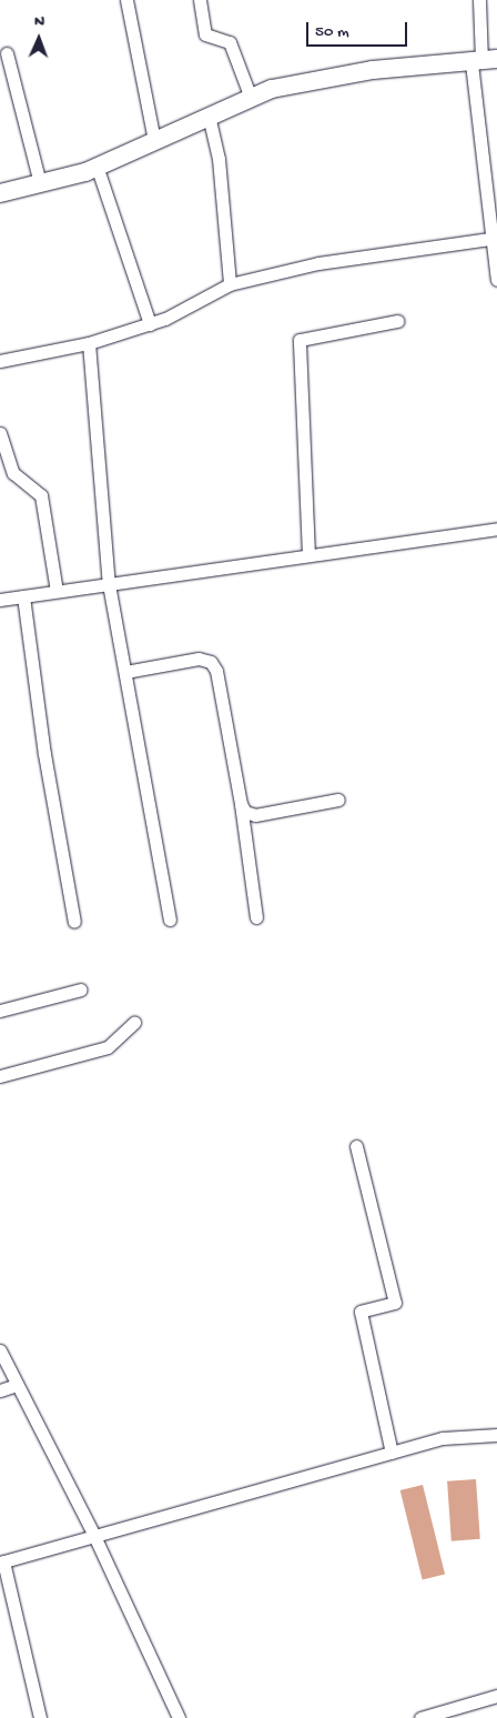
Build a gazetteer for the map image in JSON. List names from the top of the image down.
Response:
{
  "scale_bar": "50 m",
  "north": "top"
}
